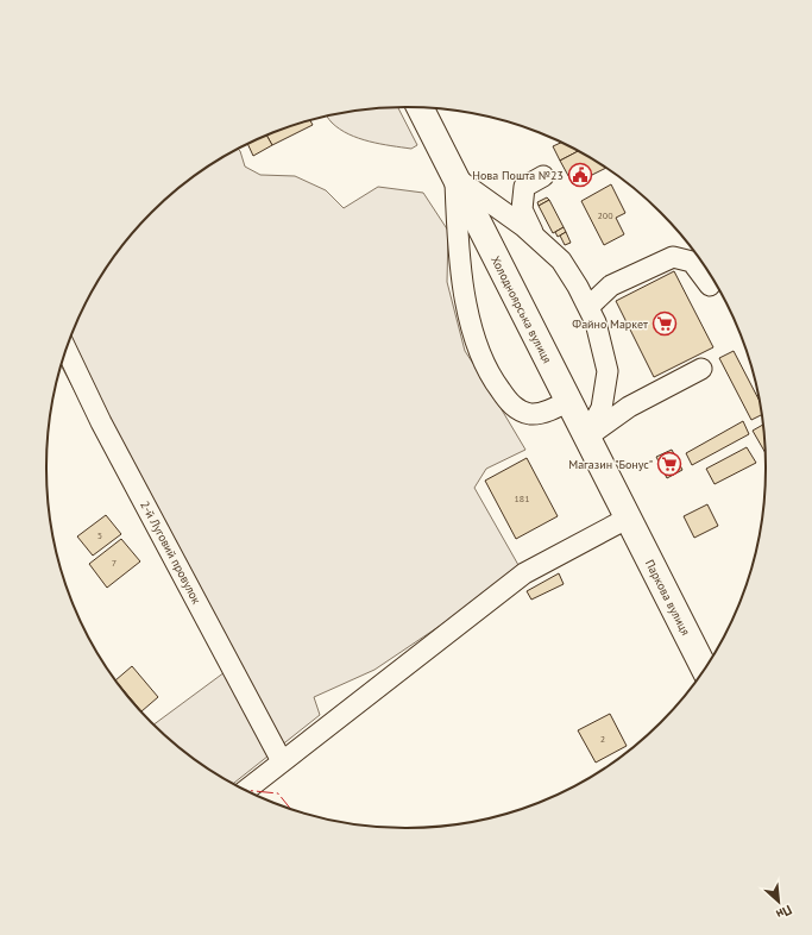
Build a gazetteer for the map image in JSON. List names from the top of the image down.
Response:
{
  "streets": {
    "main road": ["Холодноярська вулиця", "Паркова вулиця"],
    "street": ["2-й Луговий провулок"]
  },
  "crossings": [
    ["Холодноярська вулиця", "Паркова вулиця"]
  ],
  "places": {
    "public building": ["Нова Пошта №23"],
    "supermarket": ["Файно Маркет", "Магазин \"Бонус\""]
  },
  "house_numbers": [
    "200",
    "181",
    "5",
    "7",
    "2"
  ],
  "north": "bottom right"
}
